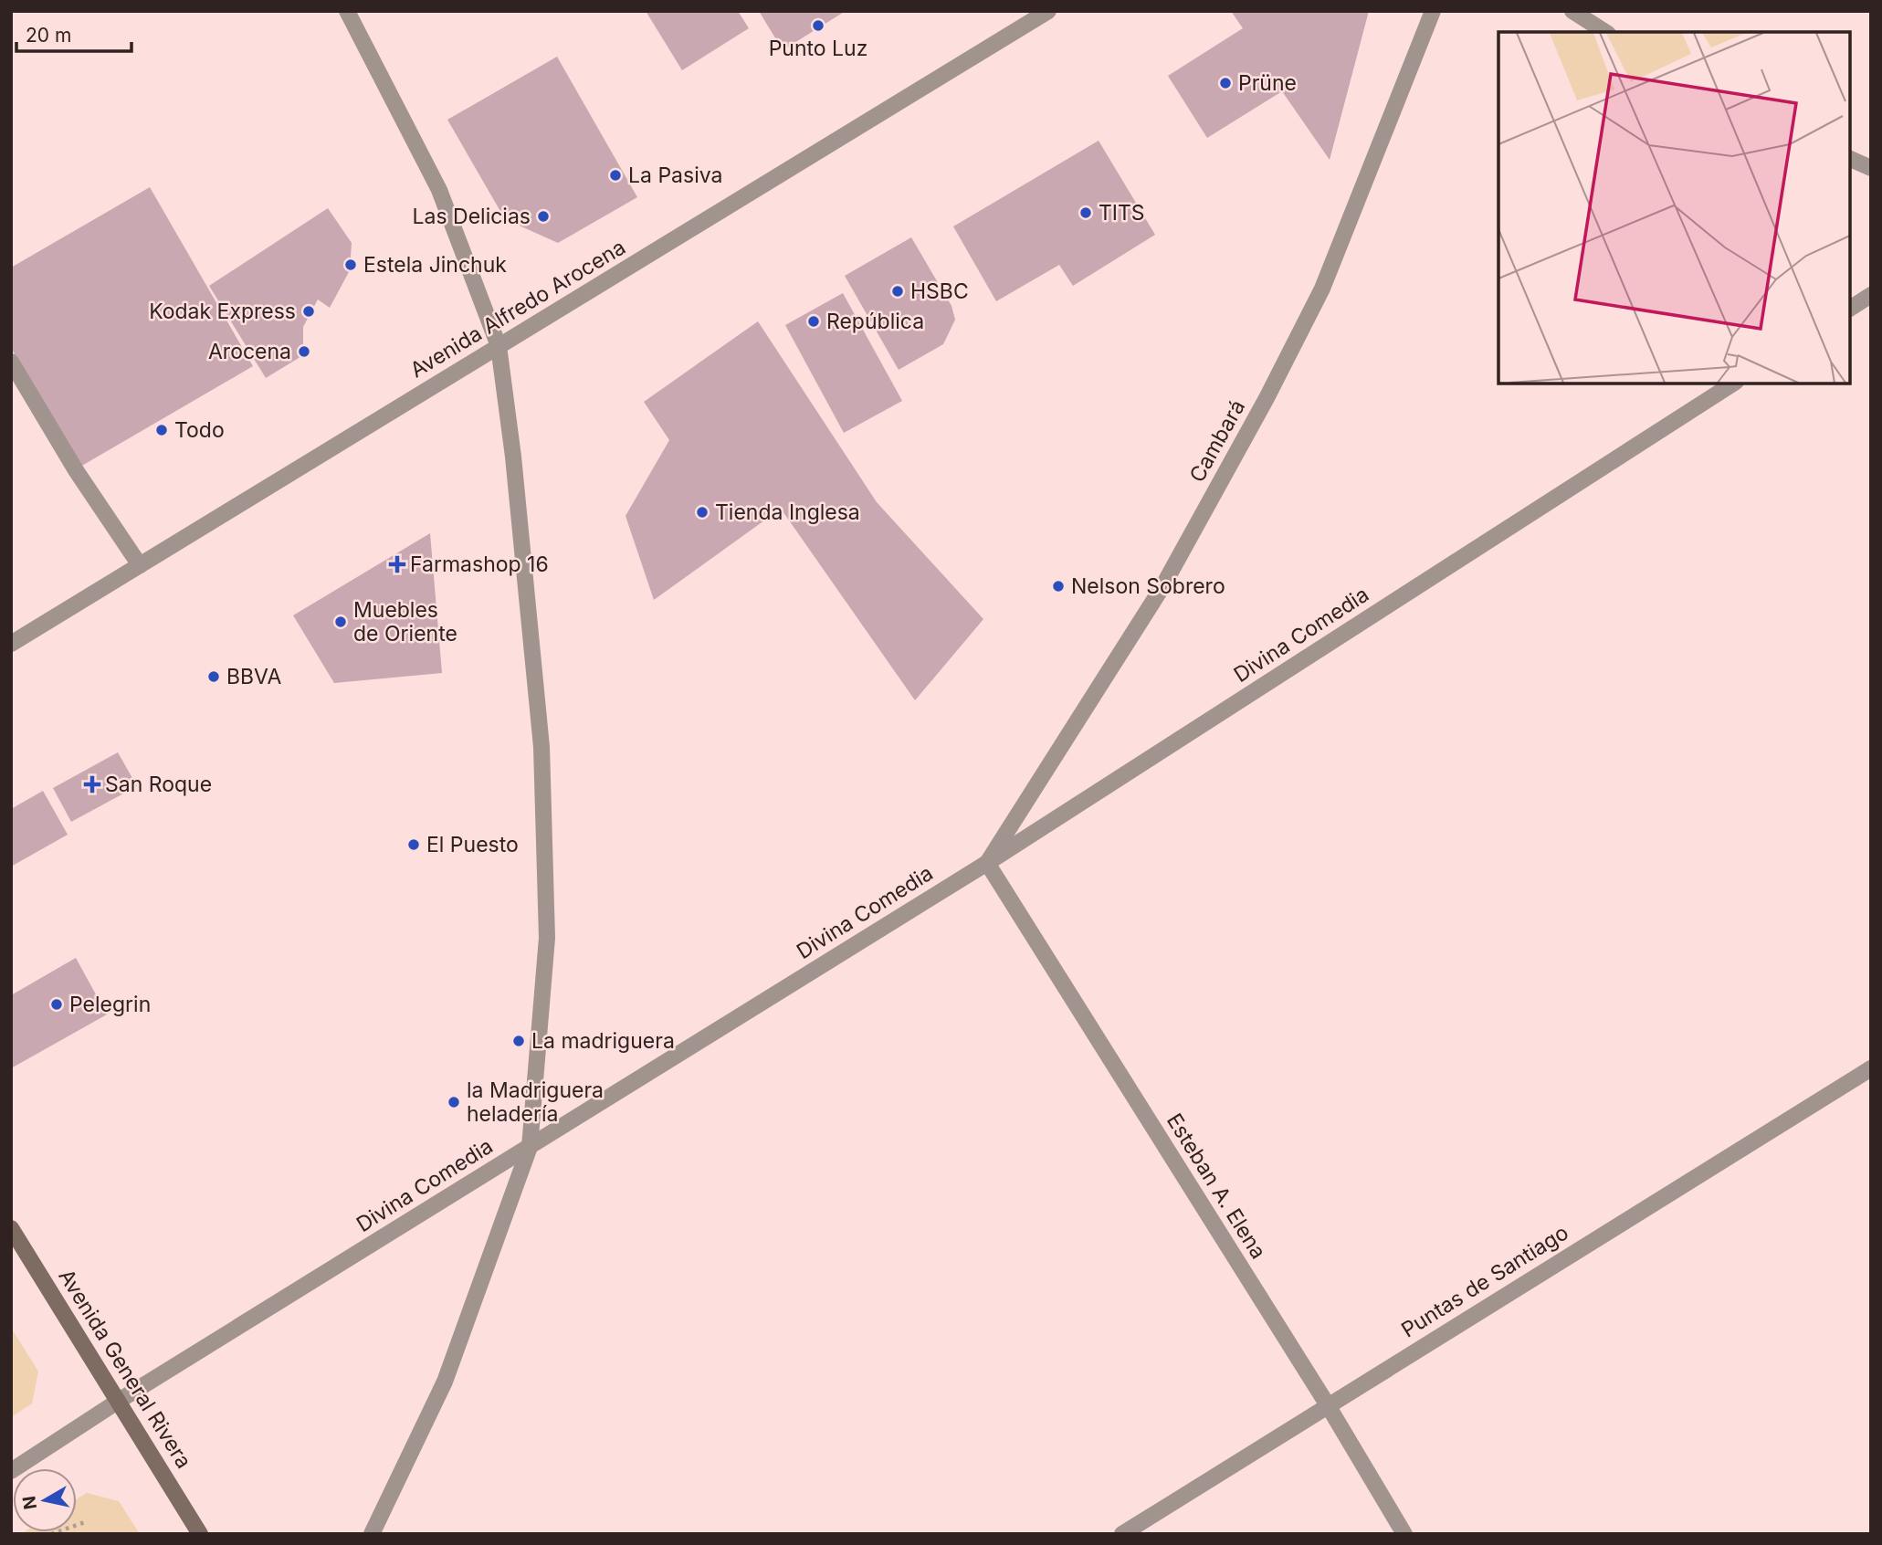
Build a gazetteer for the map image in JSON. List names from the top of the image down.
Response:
{
  "streets": {
    "main road": ["Avenida General Rivera"],
    "street": [
      "Avenida Alfredo Arocena",
      "Cambará",
      "Divina Comedia",
      "Esteban A. Elena",
      "Puntas de Santiago"
    ]
  },
  "crossings": [
    ["Cambará", "Divina Comedia"],
    ["Cambará", "Esteban A. Elena"],
    ["Divina Comedia", "Esteban A. Elena"],
    ["Divina Comedia", "Avenida General Rivera"],
    ["Esteban A. Elena", "Puntas de Santiago"]
  ],
  "places": {
    "other": [
      "Punto Luz",
      "Prüne",
      "La Pasiva",
      "TITS",
      "Las Delicias",
      "Estela Jinchuk",
      "HSBC",
      "Kodak Express",
      "República",
      "Arocena",
      "Todo",
      "Tienda Inglesa",
      "Nelson Sobrero",
      "Muebles de Oriente",
      "BBVA",
      "El Puesto",
      "Pelegrin",
      "La madriguera",
      "la Madriguera heladería"
    ],
    "health": ["Farmashop 16", "San Roque"]
  },
  "scale_bar": "20 m",
  "north": "left"
}
